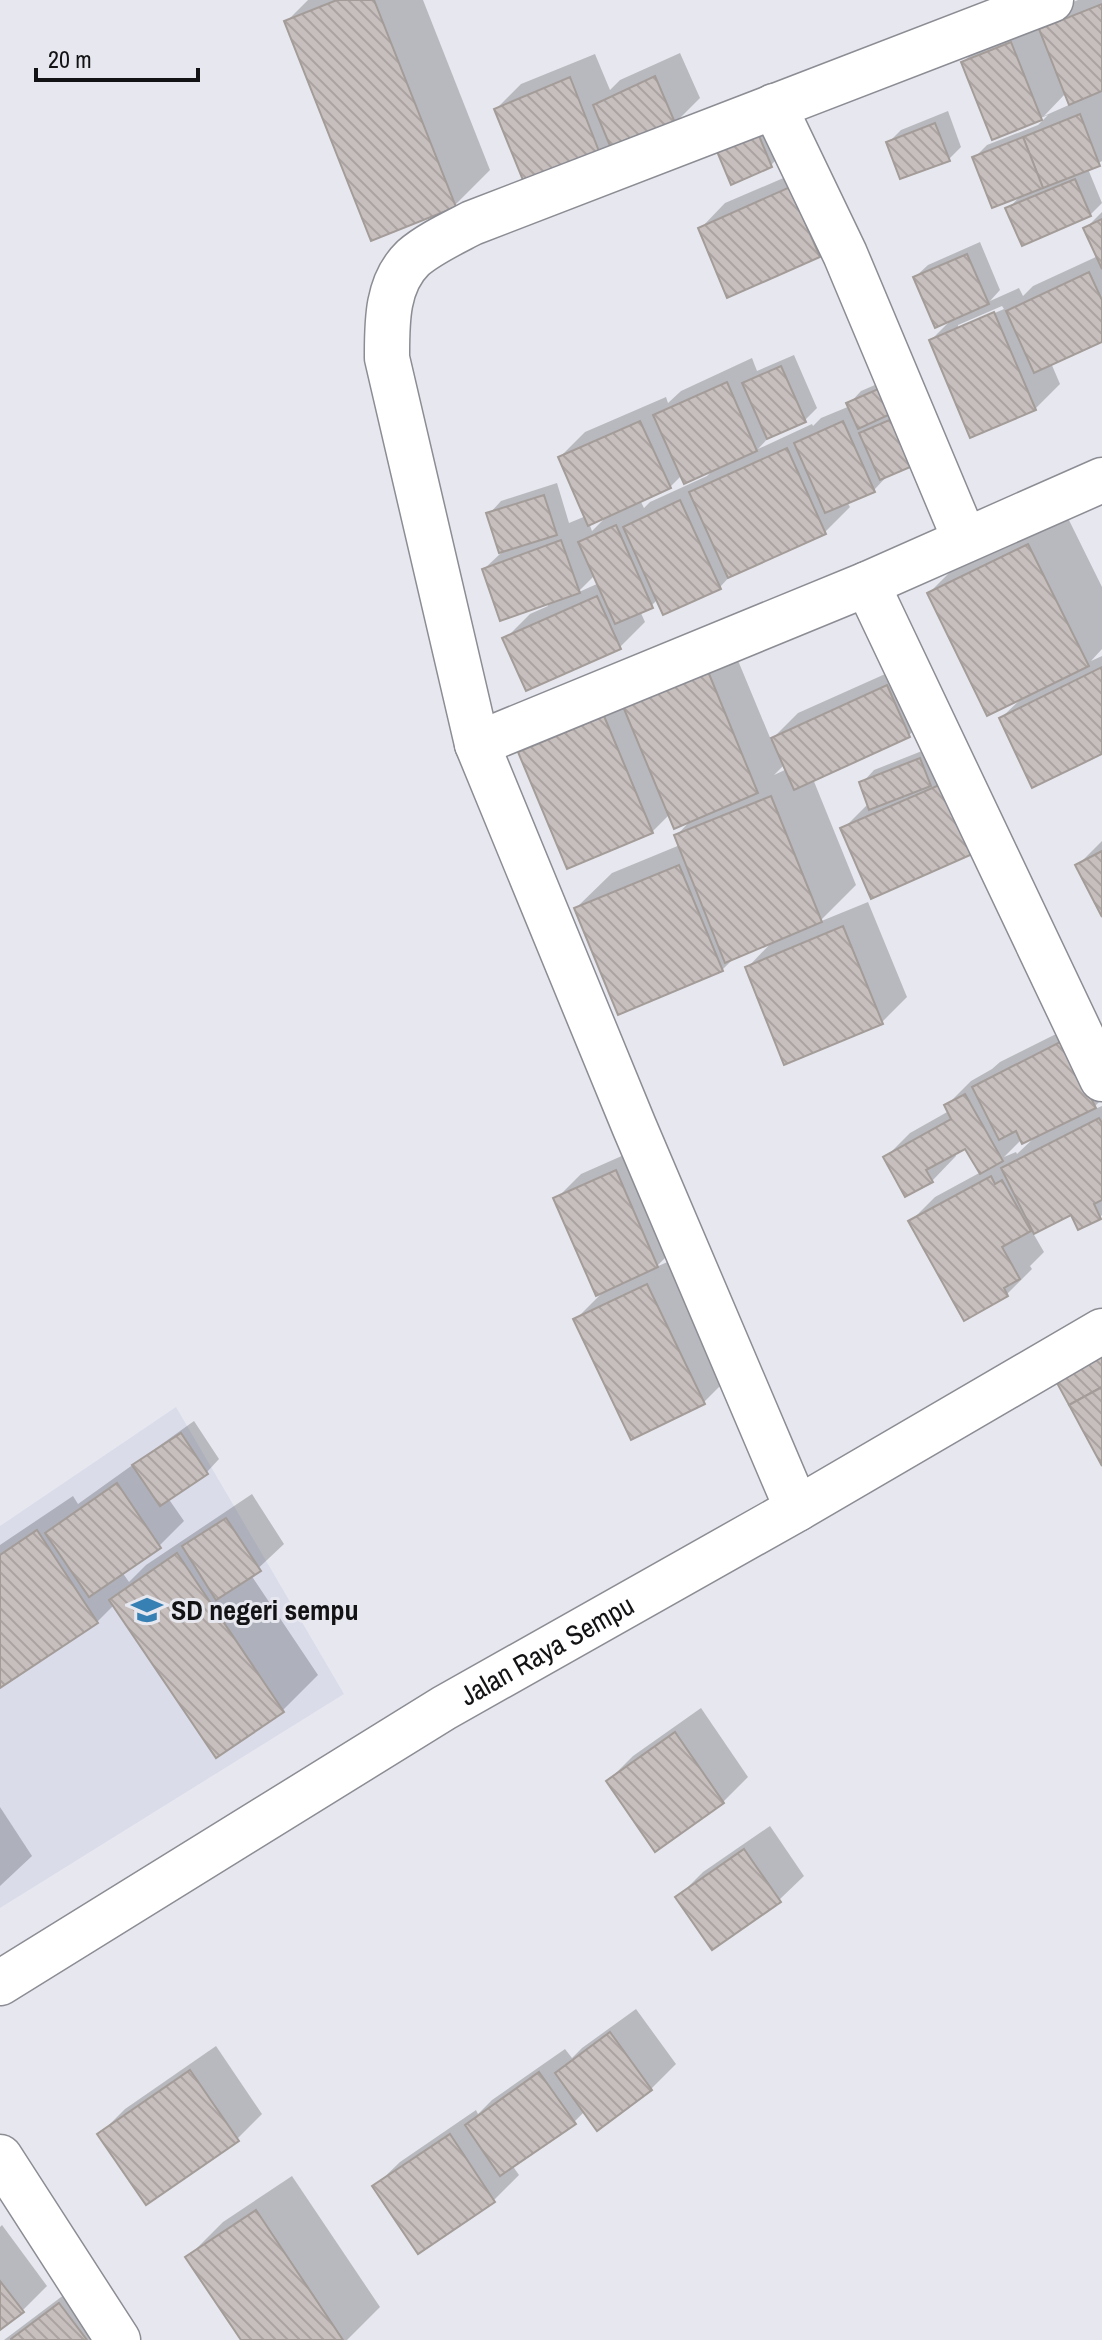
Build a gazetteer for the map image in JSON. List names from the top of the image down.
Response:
{
  "streets": {
    "street": ["Jalan Raya Sempu"]
  },
  "places": {
    "school or university": ["SD negeri sempu"]
  },
  "scale_bar": "20 m"
}
